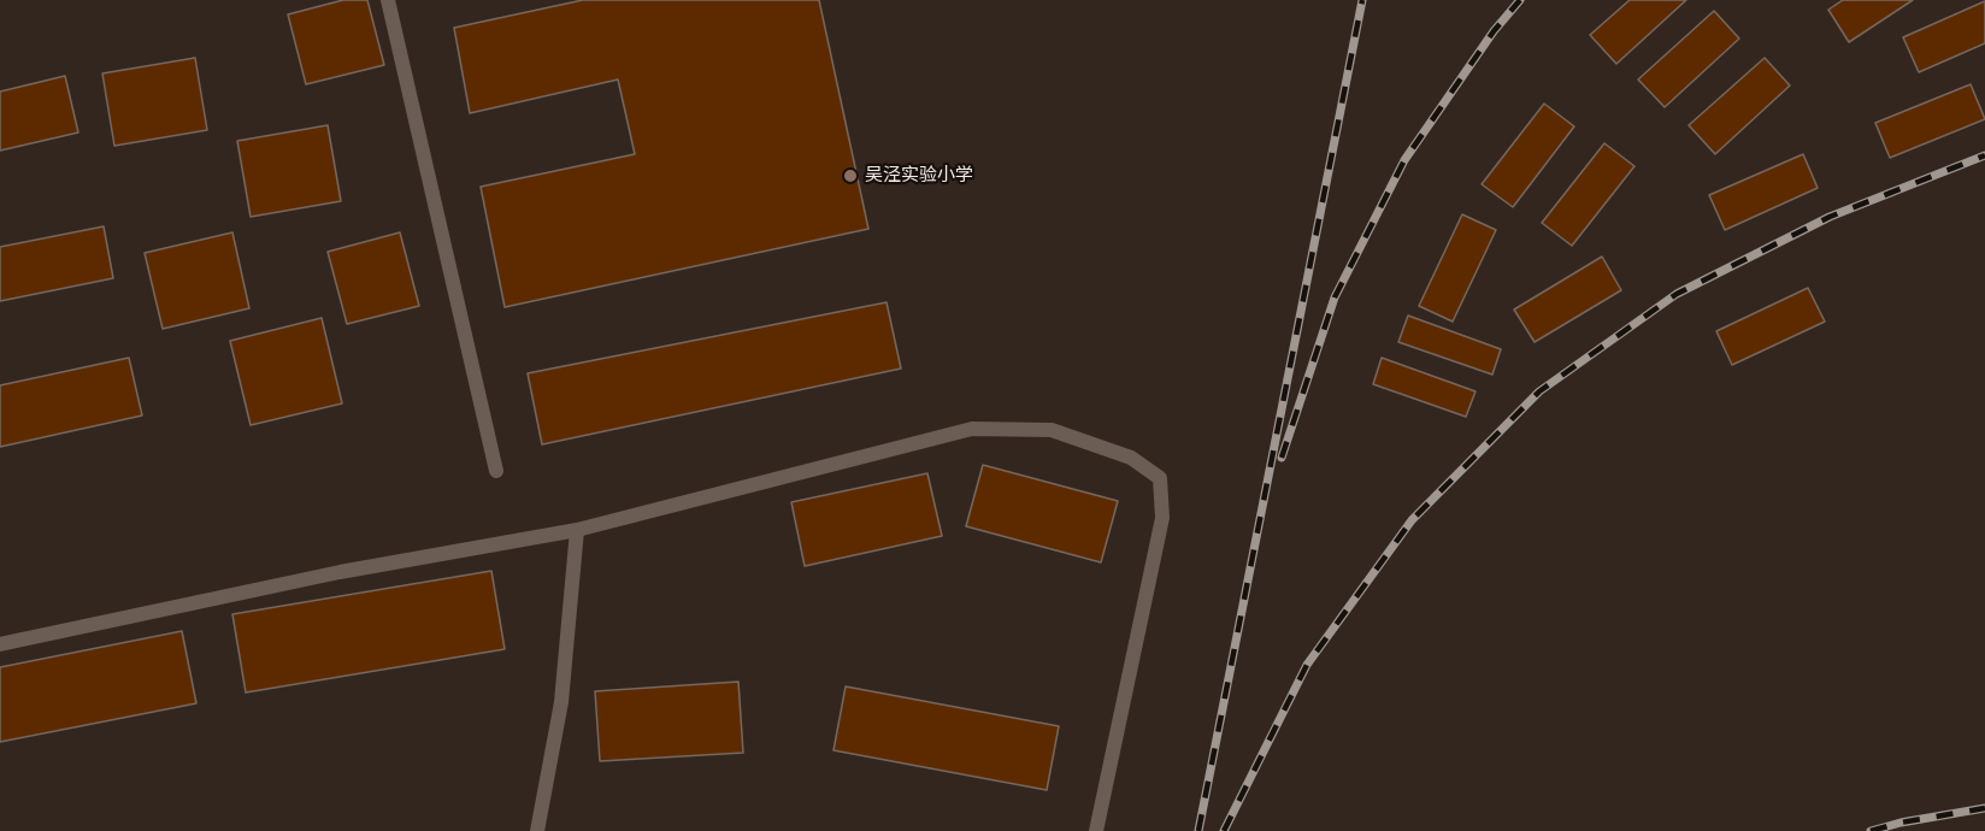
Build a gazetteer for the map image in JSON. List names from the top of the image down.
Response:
{
  "places": ["吴泾实验小学"]
}
